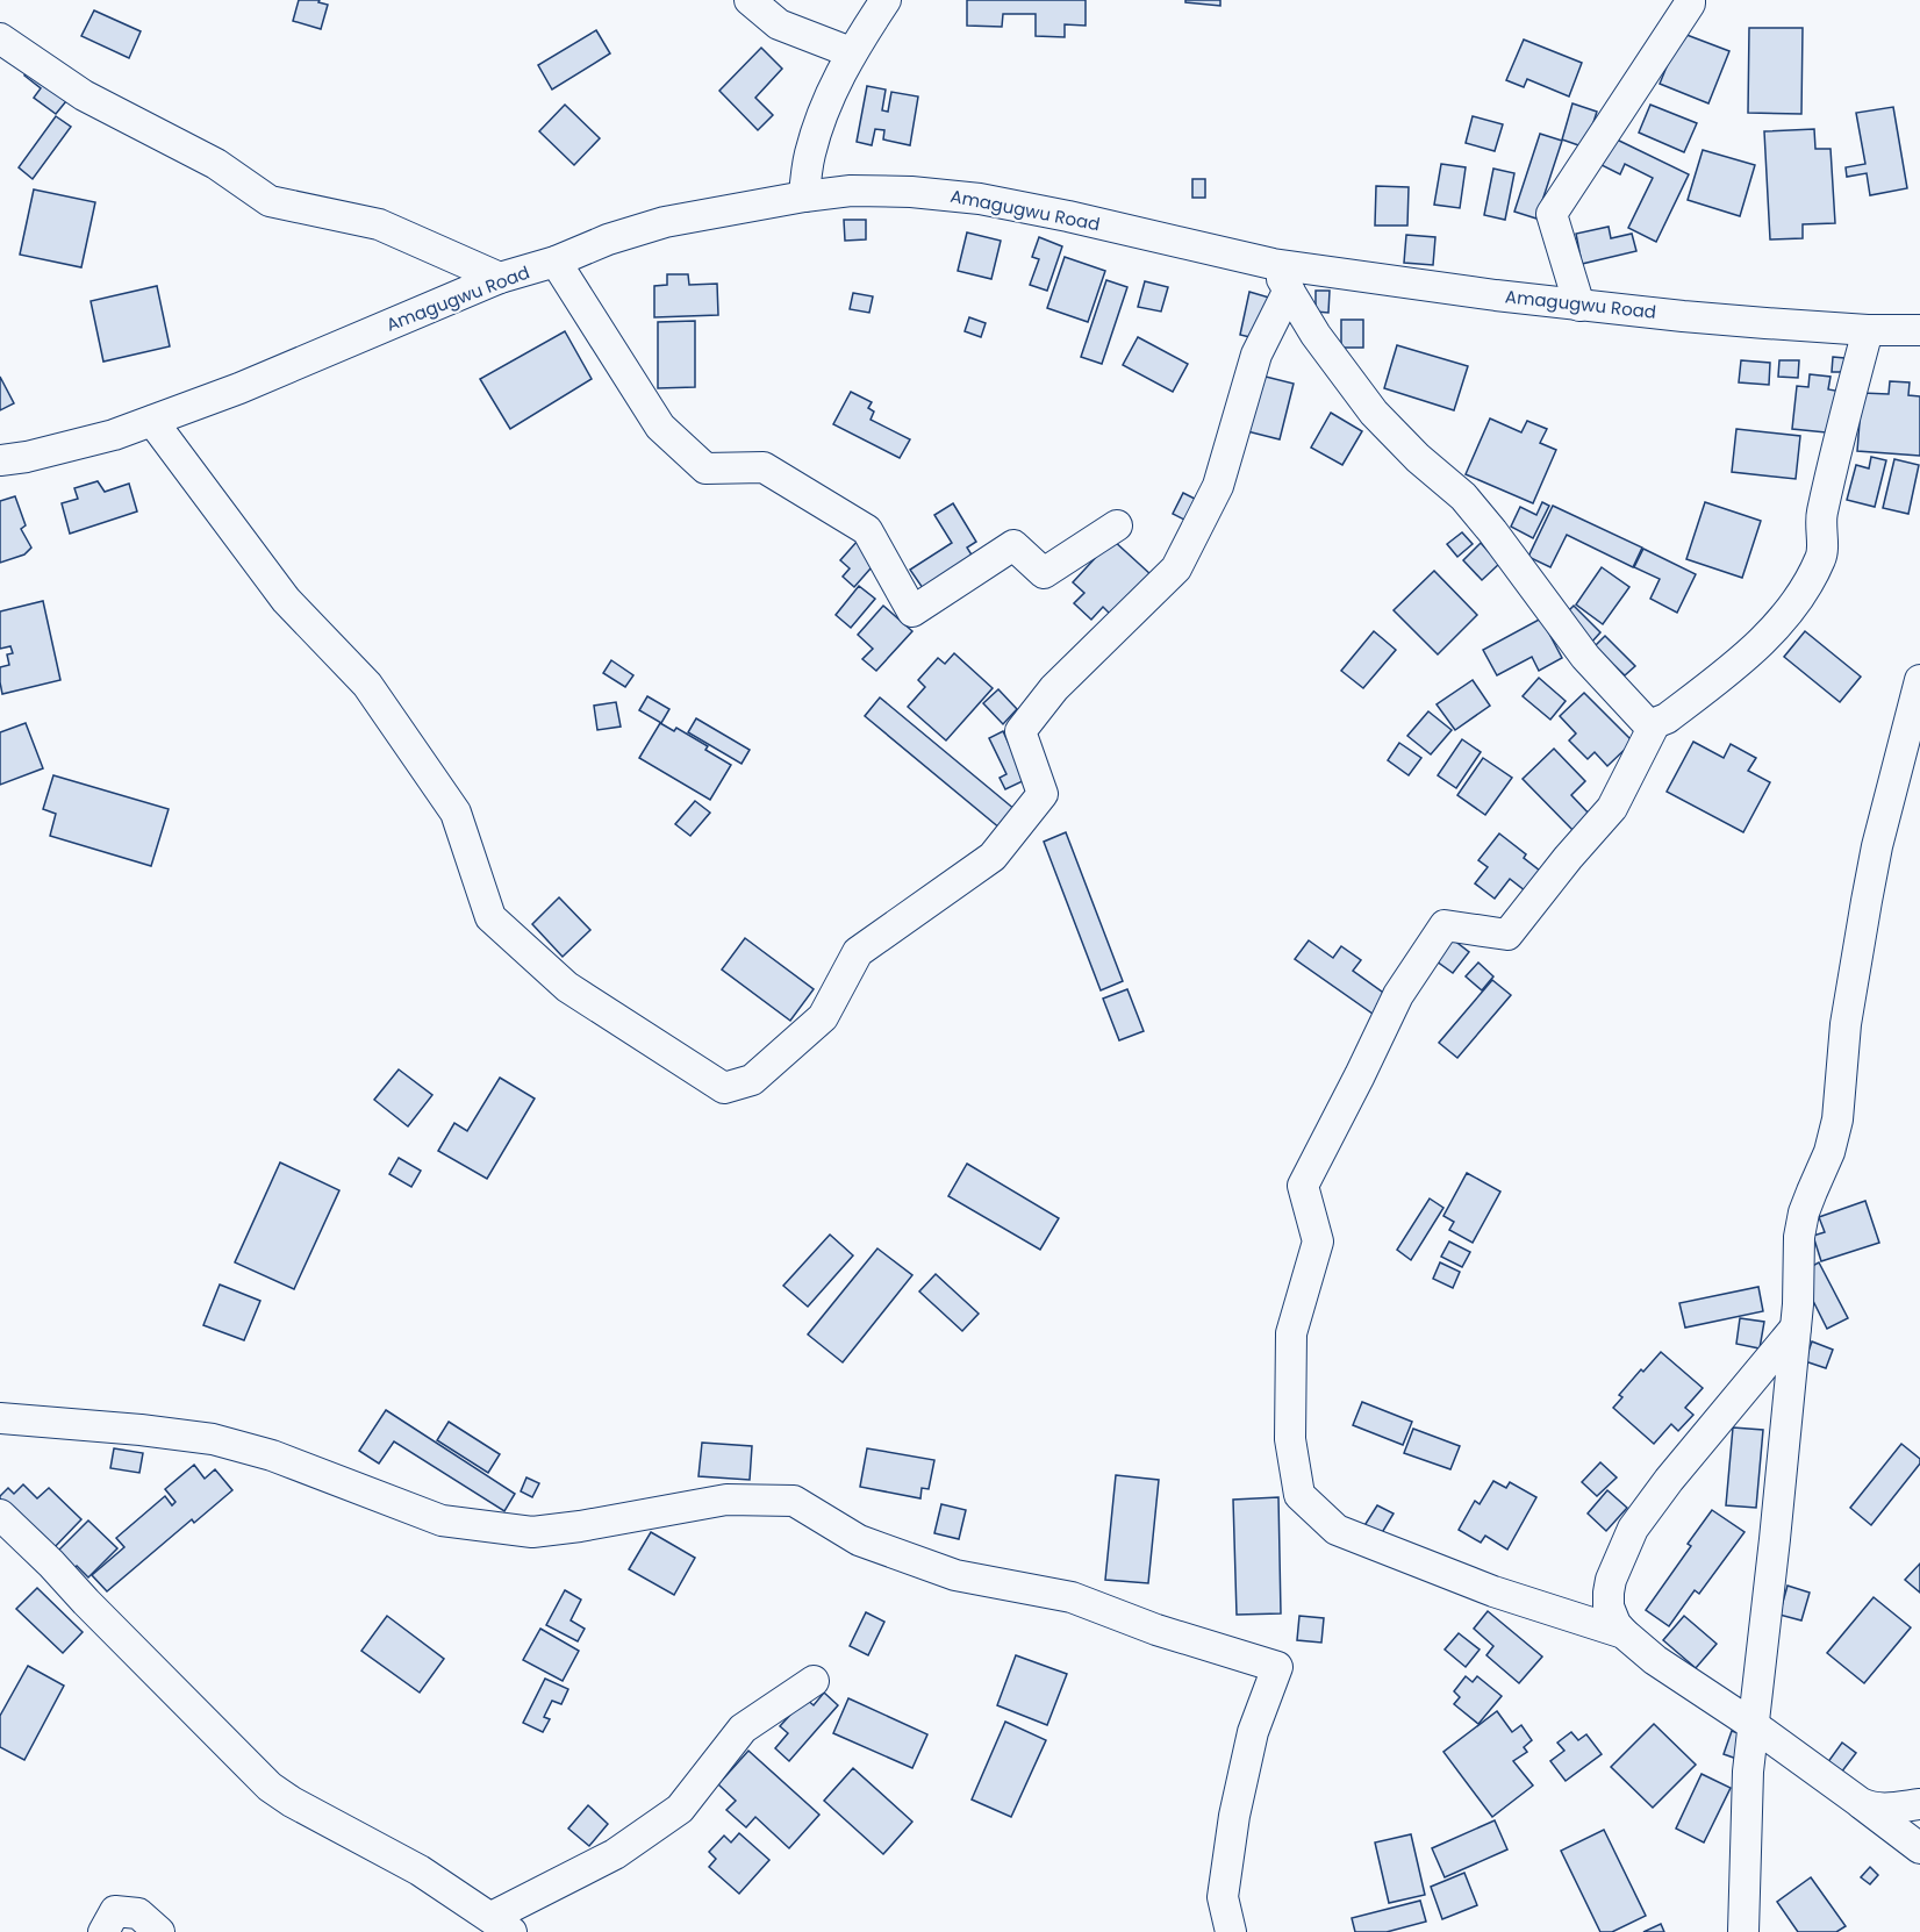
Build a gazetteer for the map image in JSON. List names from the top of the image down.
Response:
{
  "streets": {
    "street": ["Amagugwu Road"]
  }
}
